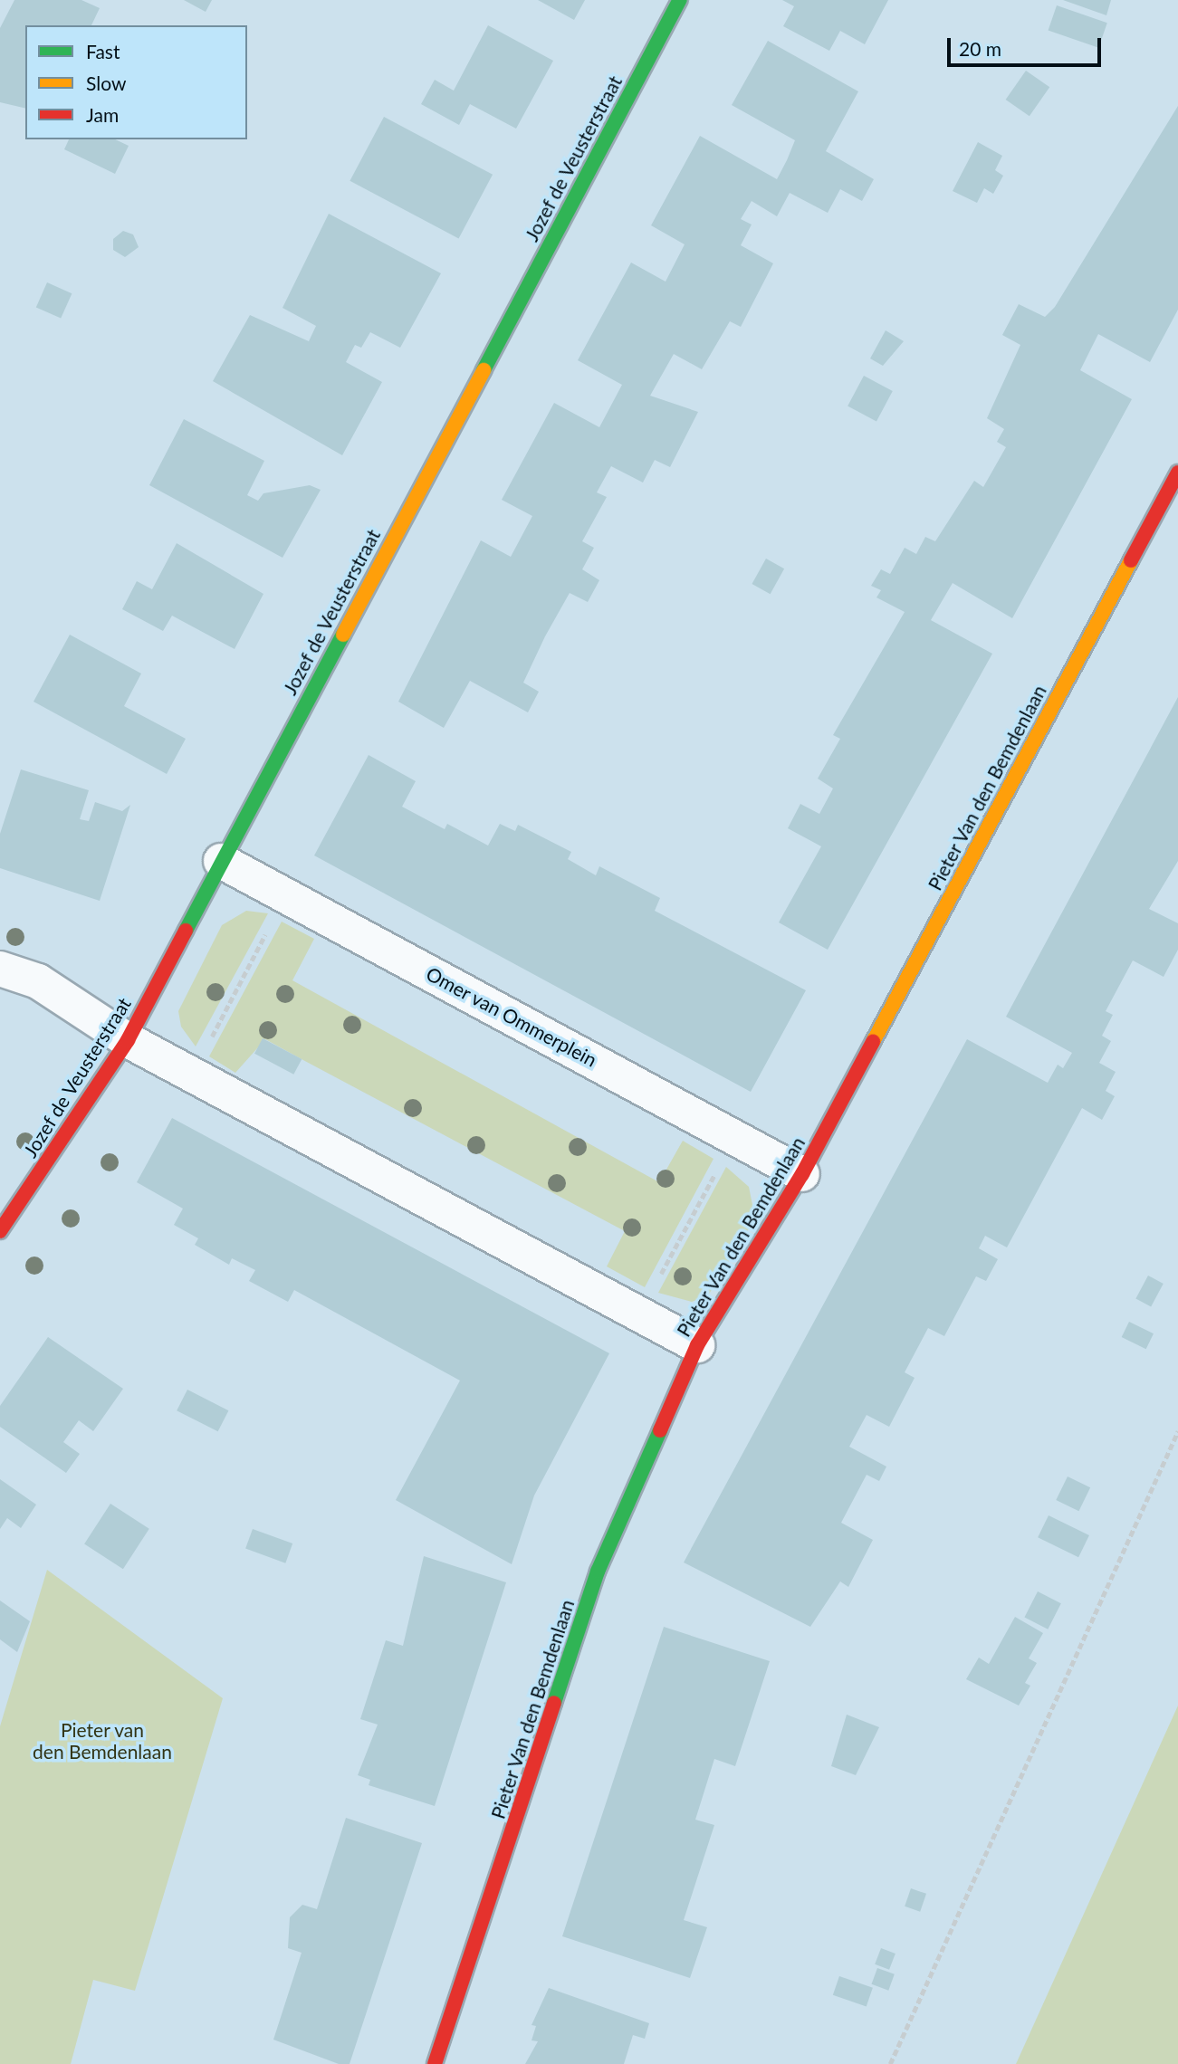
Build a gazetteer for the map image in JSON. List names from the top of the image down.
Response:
{
  "streets": {
    "street": ["Jozef de Veusterstraat", "Pieter Van den Bemdenlaan", "Omer van Ommerplein"]
  },
  "crossings": [
    ["Jozef de Veusterstraat", "Omer van Ommerplein"],
    ["Pieter Van den Bemdenlaan", "Omer van Ommerplein"]
  ],
  "parks": ["Pieter van den Bemdenlaan"],
  "legend": ["Fast", "Slow", "Jam"],
  "scale_bar": "20 m"
}
